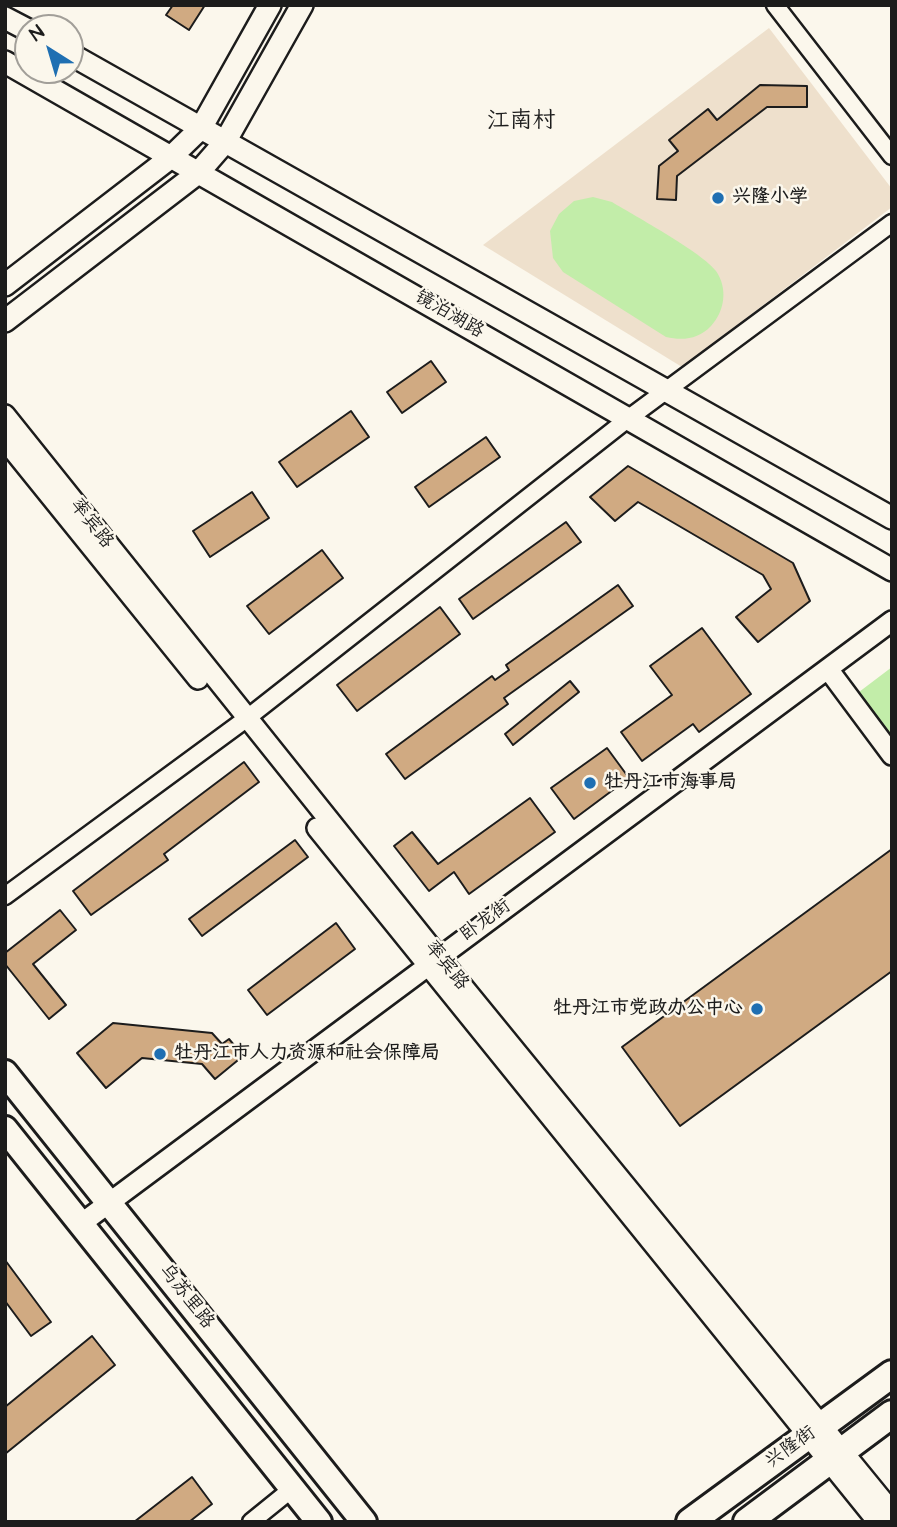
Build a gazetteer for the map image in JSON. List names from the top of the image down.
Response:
{
  "streets": {
    "highway": ["兴隆街"],
    "main road": ["镜泊湖路", "乌苏里路"],
    "street": ["率宾路", "卧龙街"]
  },
  "crossings": [
    ["率宾路", "卧龙街"],
    ["率宾路", "兴隆街"],
    ["卧龙街", "乌苏里路"]
  ],
  "districts": ["江南村"],
  "places": [
    "兴隆小学",
    "牡丹江市海事局",
    "牡丹江市党政办公中心",
    "牡丹江市人力资源和社会保障局"
  ],
  "north": "top left"
}
